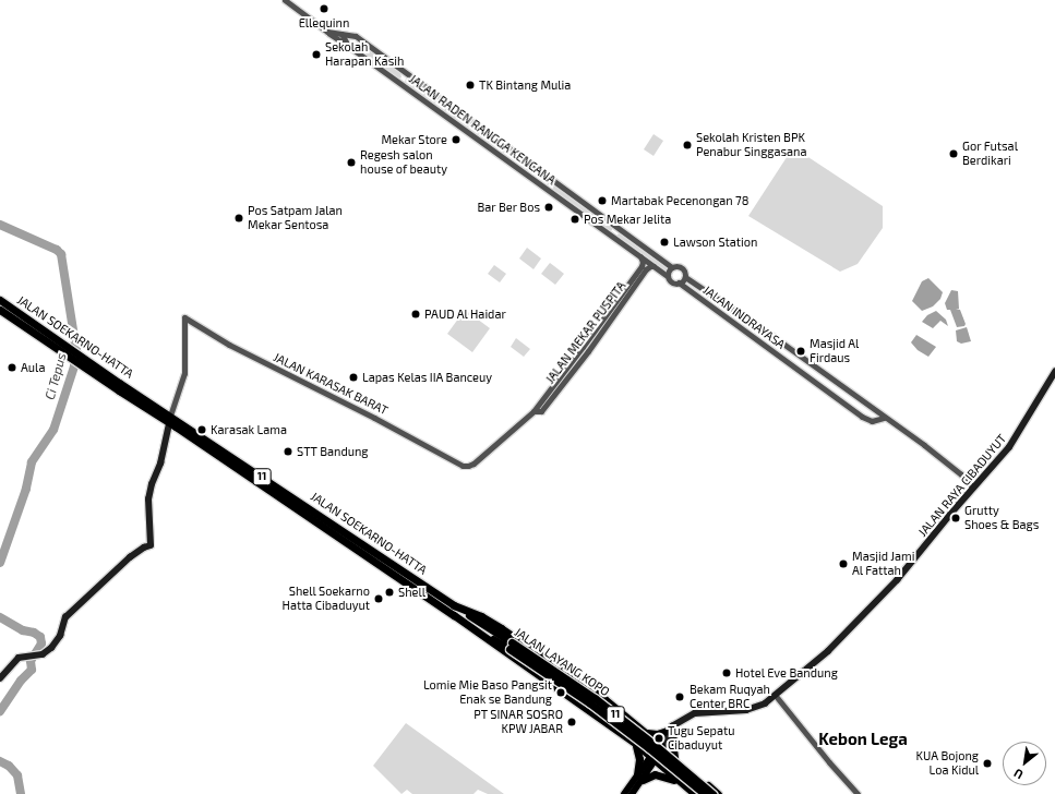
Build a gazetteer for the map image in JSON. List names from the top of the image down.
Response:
{
  "streets": {
    "highway": ["JALAN SOEKARNO-HATTA", "11", "JALAN LAYANG KOPO"],
    "main road": ["JALAN RAYA CIBADUYUT"],
    "street": [
      "JALAN RADEN RANGGA KENCANA",
      "JALAN INDRAYASA",
      "JALAN MEKAR PUSPITA",
      "JALAN KARASAK BARAT"
    ]
  },
  "crossings": [
    ["JALAN RADEN RANGGA KENCANA", "JALAN INDRAYASA"],
    ["JALAN RADEN RANGGA KENCANA", "JALAN MEKAR PUSPITA"],
    ["JALAN INDRAYASA", "JALAN RAYA CIBADUYUT"],
    ["JALAN MEKAR PUSPITA", "JALAN KARASAK BARAT"],
    ["JALAN SOEKARNO-HATTA", "JALAN KARASAK BARAT"],
    ["JALAN SOEKARNO-HATTA", "JALAN RAYA CIBADUYUT"],
    ["JALAN SOEKARNO-HATTA", "JALAN LAYANG KOPO"]
  ],
  "districts": ["Kebon Lega"],
  "water": ["Ci Tepus"],
  "places": [
    "Ellequinn",
    "Sekolah Harapan Kasih",
    "TK Bintang Mulia",
    "Mekar Store",
    "Sekolah Kristen BPK Penabur Singgasana",
    "Gor Futsal Berdikari",
    "Regesh salon house of beauty",
    "Martabak Pecenongan 78",
    "Bar Ber Bos",
    "Pos Satpam Jalan Mekar Sentosa",
    "Pos Mekar Jelita",
    "Lawson Station",
    "PAUD Al Haidar",
    "Masjid Al Firdaus",
    "Aula",
    "Lapas Kelas IIA Banceuy",
    "Karasak Lama",
    "STT Bandung",
    "Grutty Shoes & Bags",
    "Masjid Jami Al Fattah",
    "Shell",
    "Shell Soekarno Hatta Cibaduyut",
    "Hotel Eve Bandung",
    "Lomie Mie Baso Pangsit Enak se Bandung",
    "Bekam Ruqyah Center BRC",
    "PT SINAR SOSRO KPW JABAR",
    "Tugu Sepatu Cibaduyut",
    "KUA Bojong Loa Kidul"
  ],
  "north": "bottom left"
}
